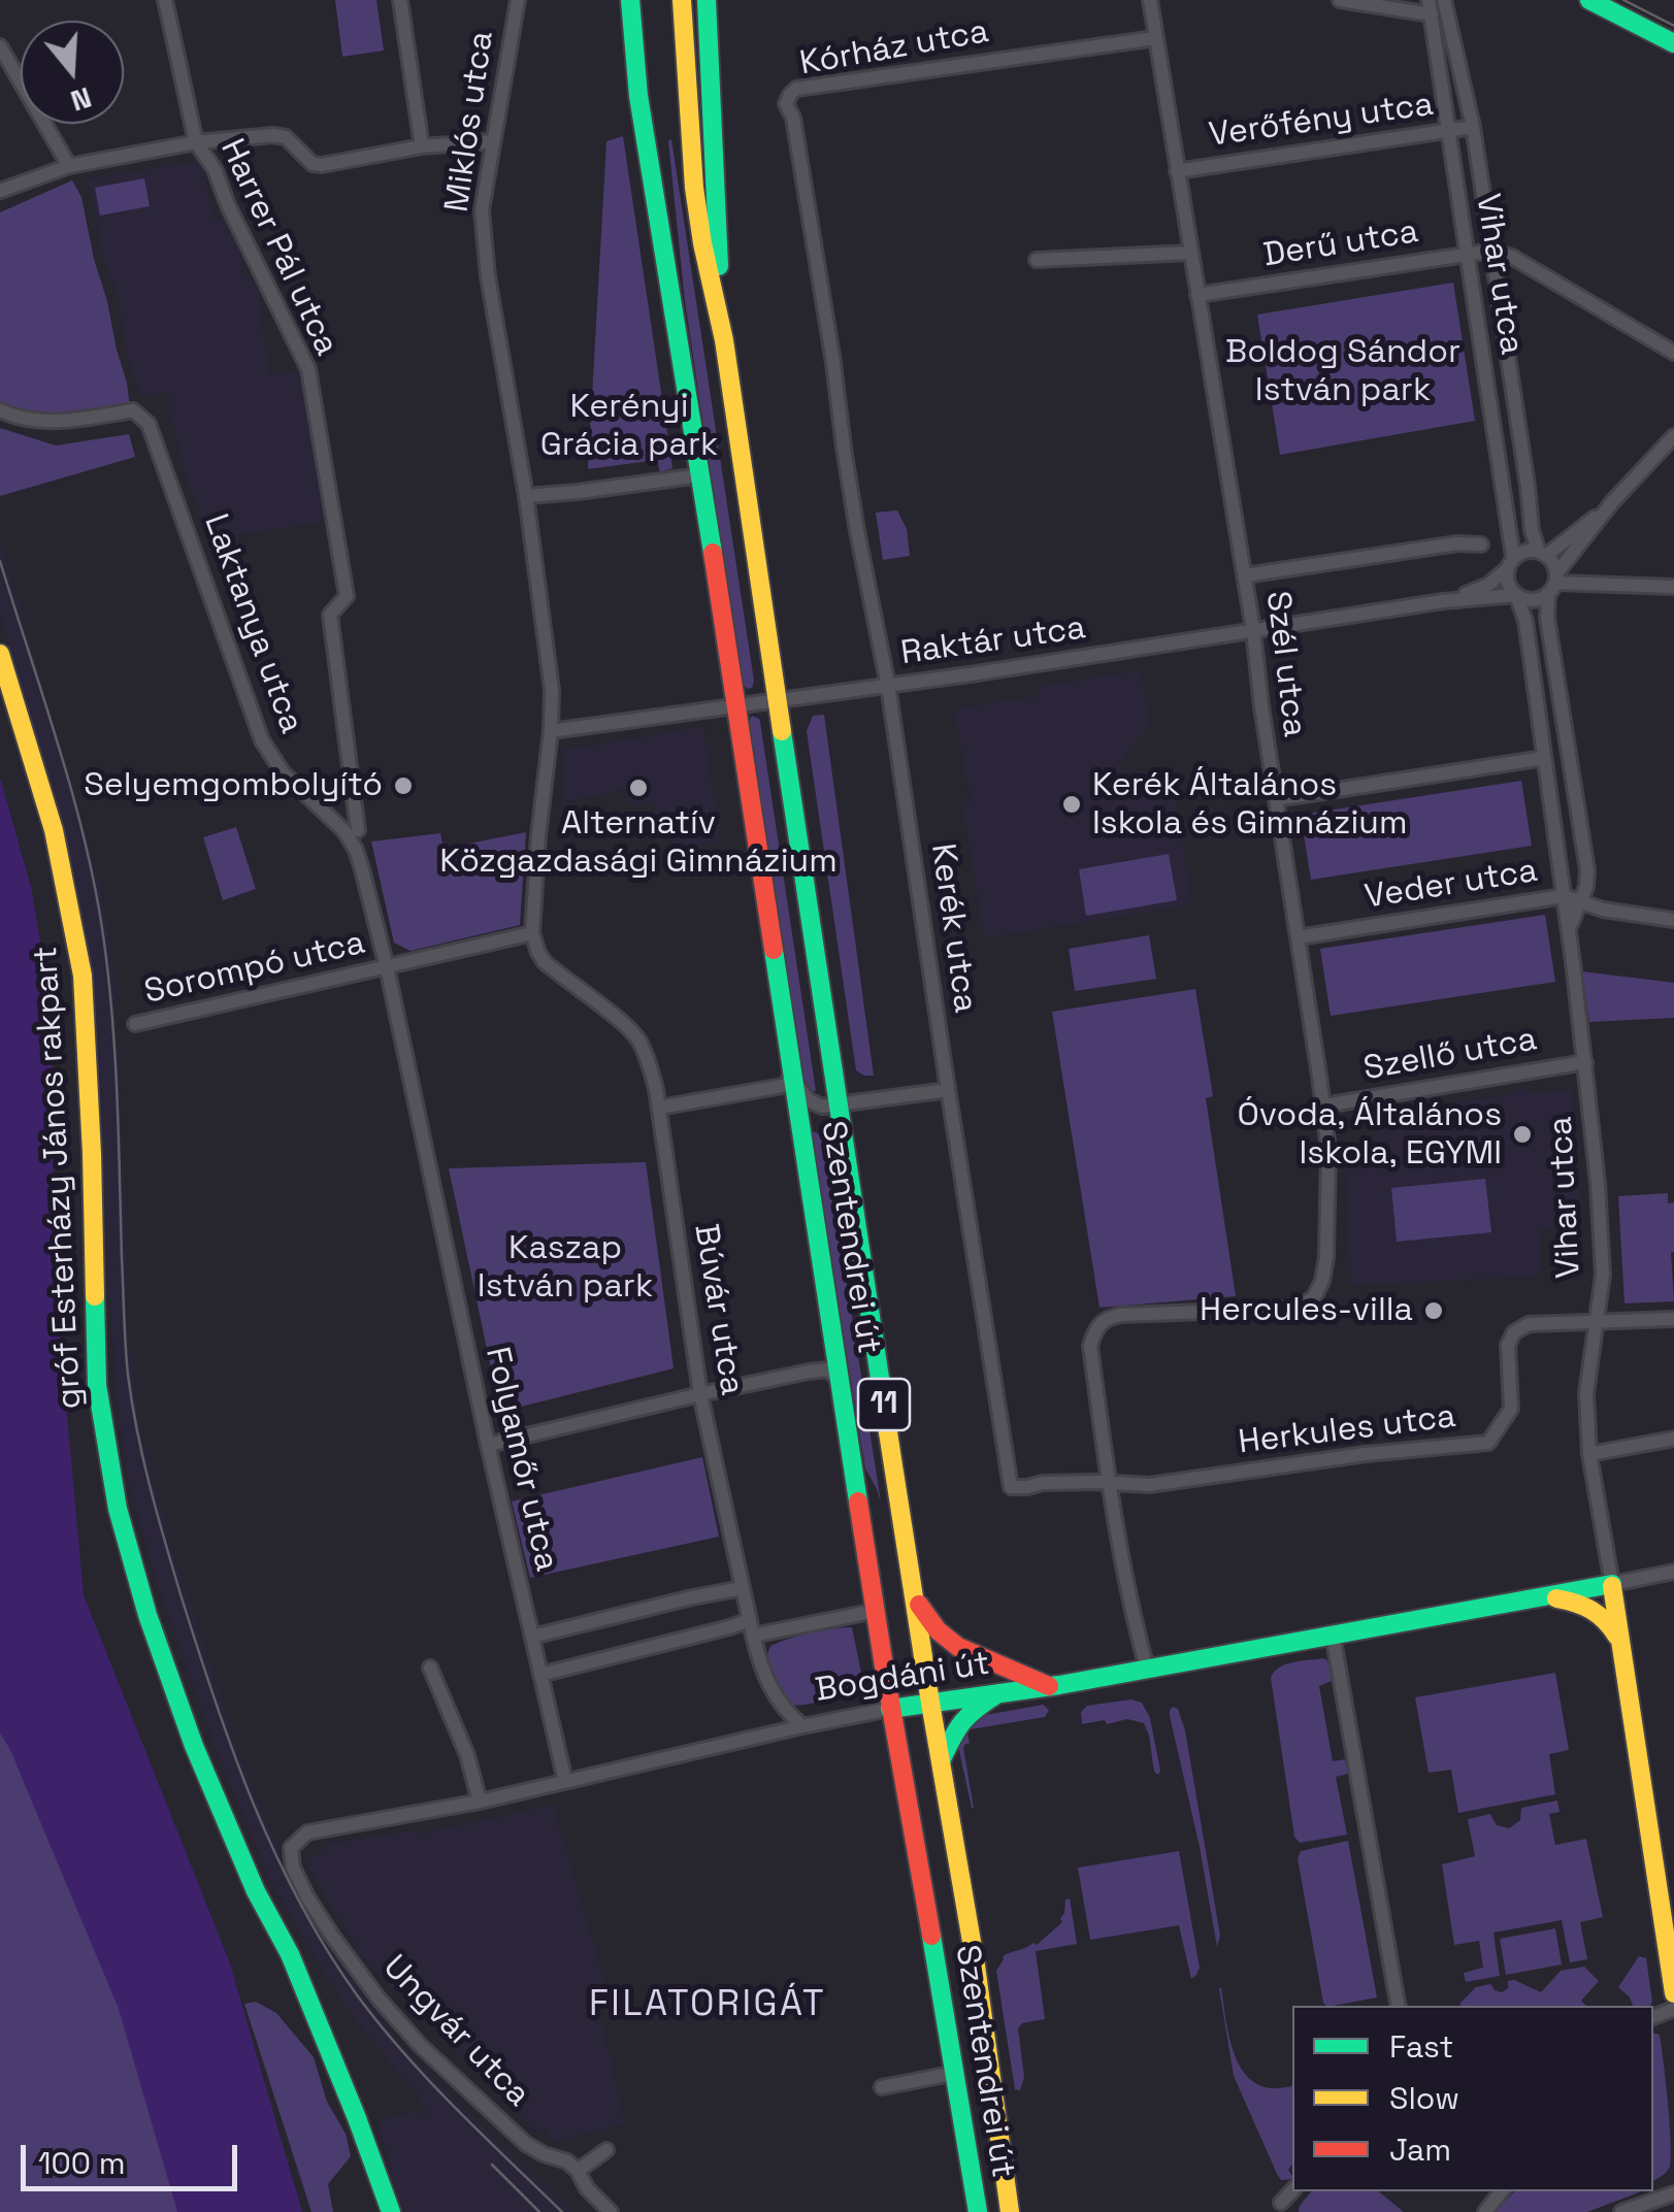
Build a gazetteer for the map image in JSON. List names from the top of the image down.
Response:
{
  "streets": {
    "main road": [
      "gróf Esterházy János rakpart",
      "Szentendrei út",
      "11",
      "Bogdáni út"
    ],
    "street": [
      "Kórház utca",
      "Verőfény utca",
      "Miklós utca",
      "Derű utca",
      "Harrer Pál utca",
      "Vihar utca",
      "Laktanya utca",
      "Raktár utca",
      "Szél utca",
      "Veder utca",
      "Kerék utca",
      "Sorompó utca",
      "Szellő utca",
      "Búvár utca",
      "Herkules utca",
      "Folyamőr utca",
      "Ungvár utca"
    ]
  },
  "crossings": [
    ["Kórház utca", "Szél utca"],
    ["Kórház utca", "Kerék utca"],
    ["Verőfény utca", "Vihar utca"],
    ["Verőfény utca", "Szél utca"],
    ["Miklós utca", "Raktár utca"],
    ["Miklós utca", "Sorompó utca"],
    ["Miklós utca", "Búvár utca"],
    ["Derű utca", "Vihar utca"],
    ["Derű utca", "Szél utca"],
    ["Vihar utca", "Raktár utca"],
    ["Vihar utca", "Veder utca"],
    ["Vihar utca", "Szellő utca"],
    ["Vihar utca", "Herkules utca"],
    ["Vihar utca", "Bogdáni út"],
    ["Laktanya utca", "Sorompó utca"],
    ["Laktanya utca", "Folyamőr utca"],
    ["Raktár utca", "Szél utca"],
    ["Raktár utca", "Kerék utca"],
    ["Raktár utca", "Szentendrei út"],
    ["Szél utca", "Veder utca"],
    ["Szél utca", "Kerék utca"],
    ["Szél utca", "Szellő utca"],
    ["Szél utca", "Herkules utca"],
    ["Kerék utca", "Herkules utca"],
    ["Sorompó utca", "Búvár utca"],
    ["Sorompó utca", "Folyamőr utca"],
    ["Szentendrei út", "11"],
    ["Szentendrei út", "Bogdáni út"],
    ["Búvár utca", "Bogdáni út"],
    ["Folyamőr utca", "Bogdáni út"],
    ["Bogdáni út", "Ungvár utca"]
  ],
  "districts": ["FILATORIGÁT"],
  "parks": ["Boldog Sándor István park", "Kerényi Grácia park", "Kaszap István park"],
  "places": [
    "Selyemgombolyító",
    "Alternatív Közgazdasági Gimnázium",
    "Kerék Általános Iskola és Gimnázium",
    "Óvoda, Általános Iskola, EGYMI",
    "Hercules-villa"
  ],
  "legend": ["Fast", "Slow", "Jam"],
  "scale_bar": "100 m",
  "north": "bottom"
}
